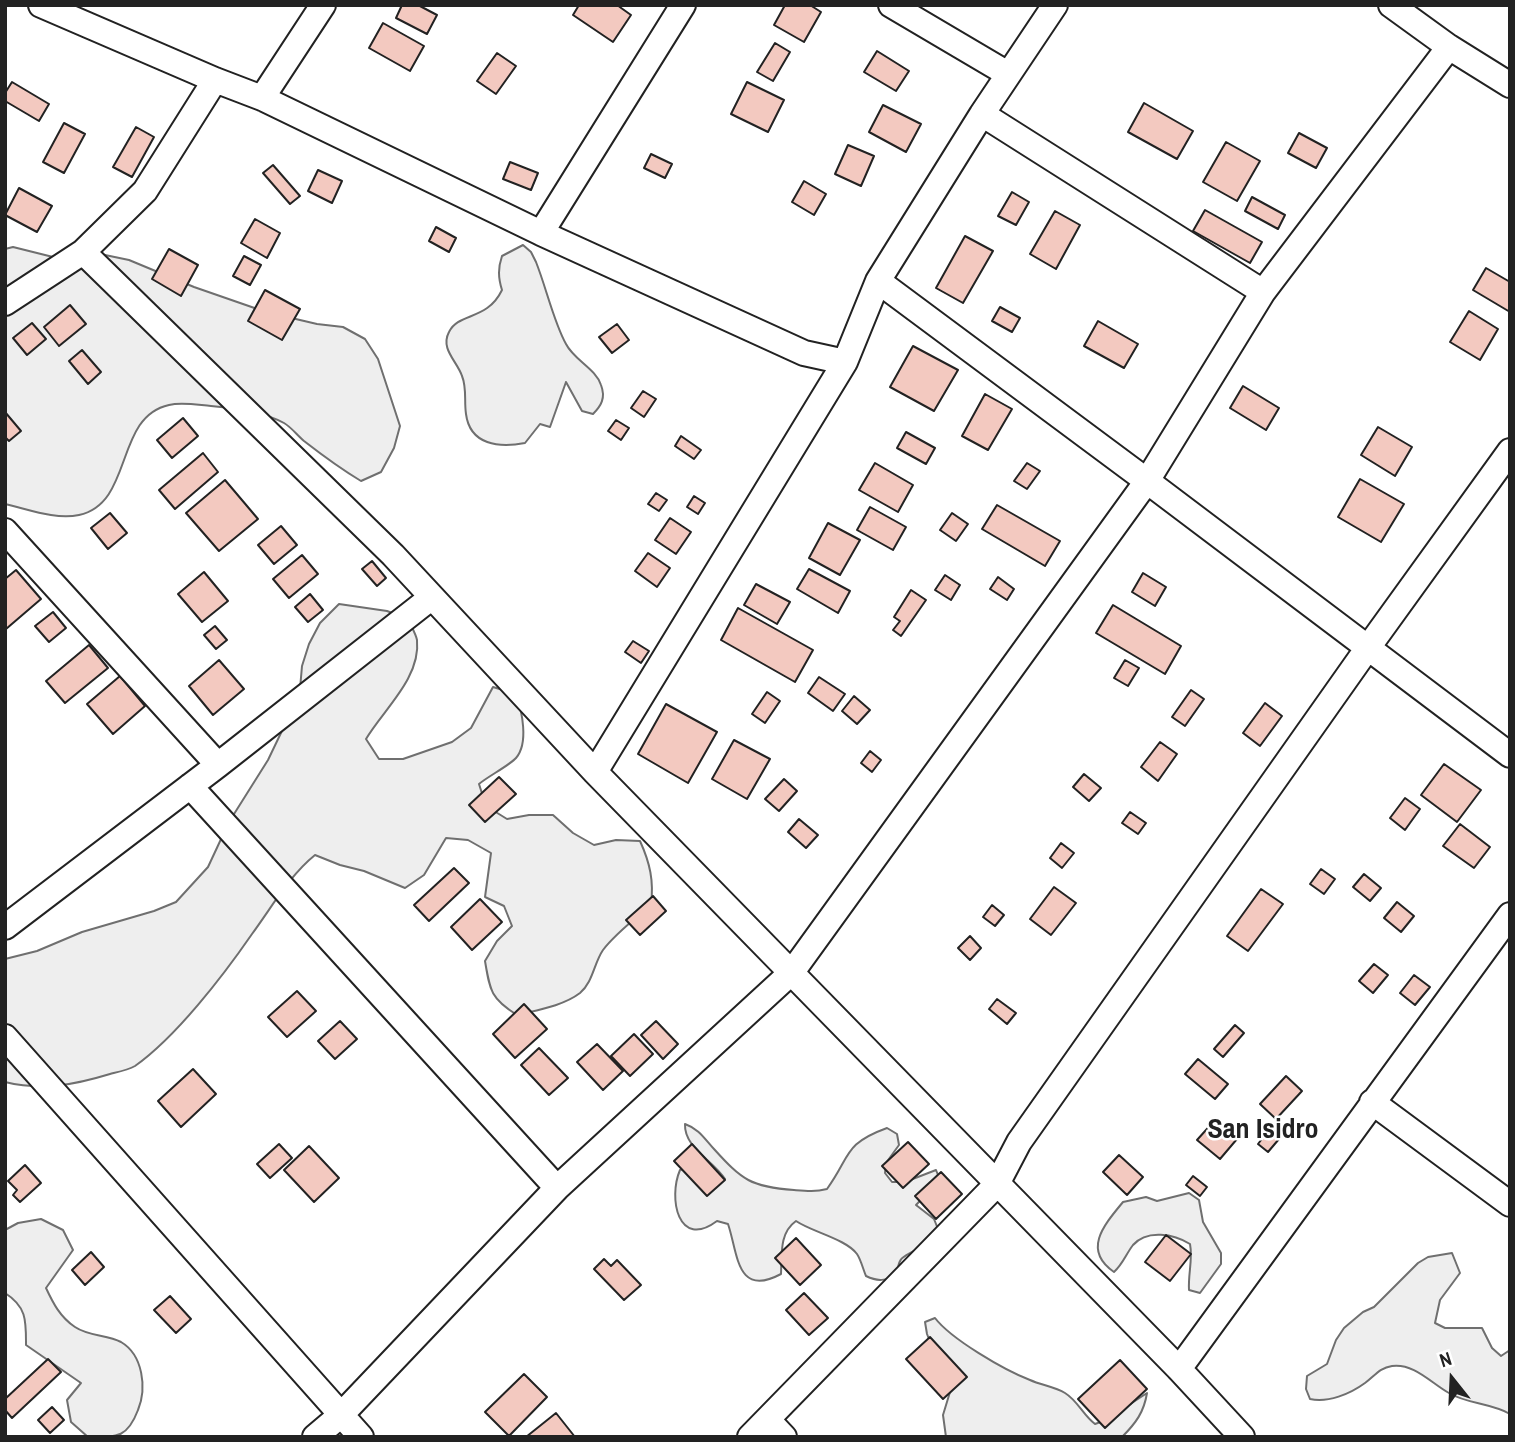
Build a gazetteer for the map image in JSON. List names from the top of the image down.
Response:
{
  "districts": ["San Isidro"],
  "north": "top"
}
